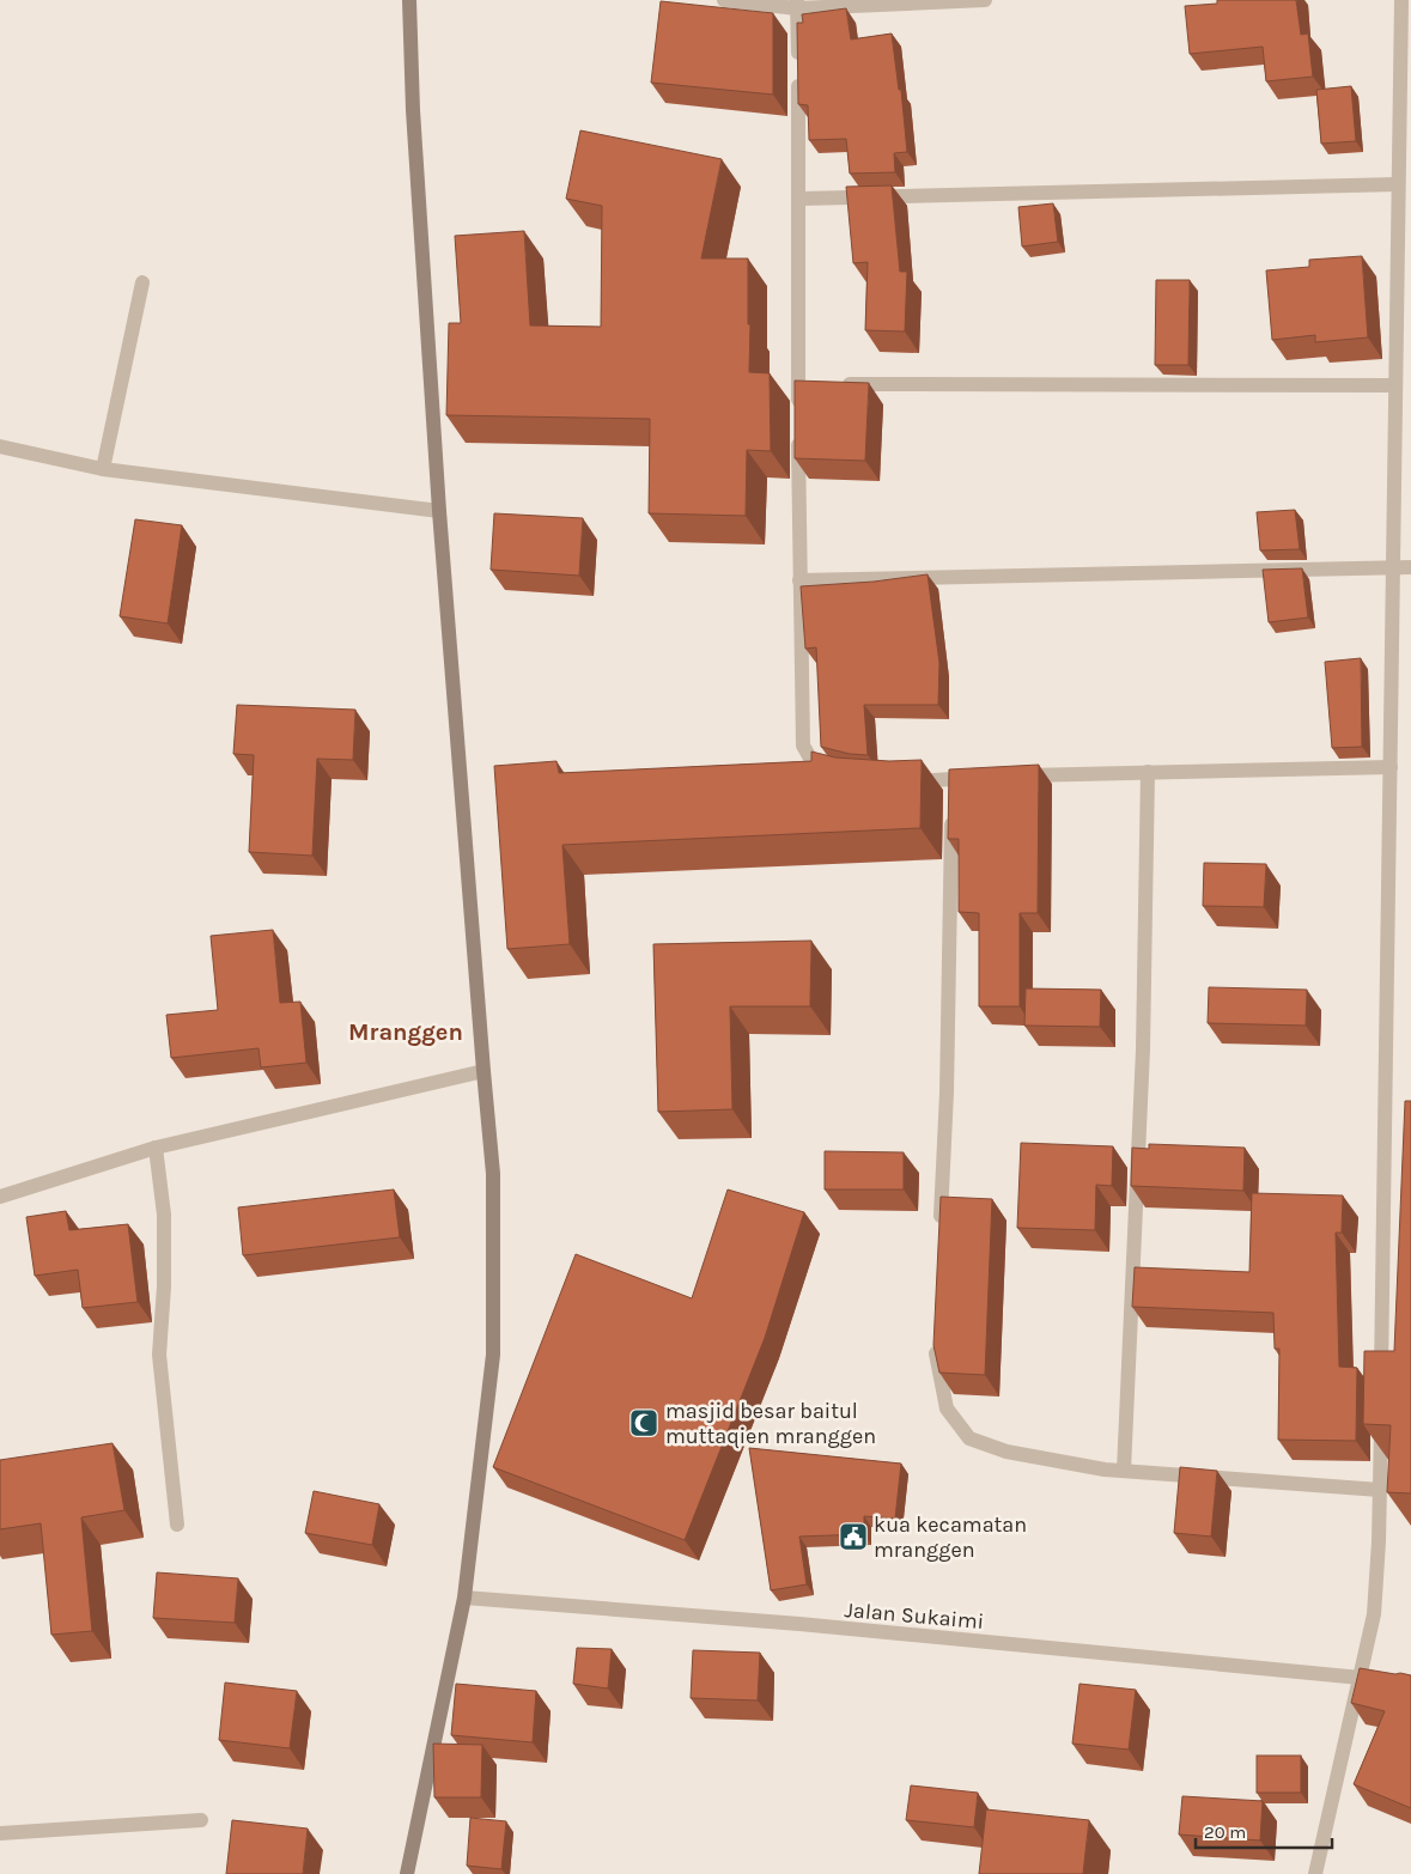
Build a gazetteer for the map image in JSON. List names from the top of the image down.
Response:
{
  "streets": {
    "street": ["Jalan Sukaimi"]
  },
  "districts": ["Mranggen"],
  "places": {
    "mosque": ["masjid besar baitul muttaqien mranggen"],
    "public building": ["kua kecamatan mranggen"]
  },
  "scale_bar": "20 m"
}
